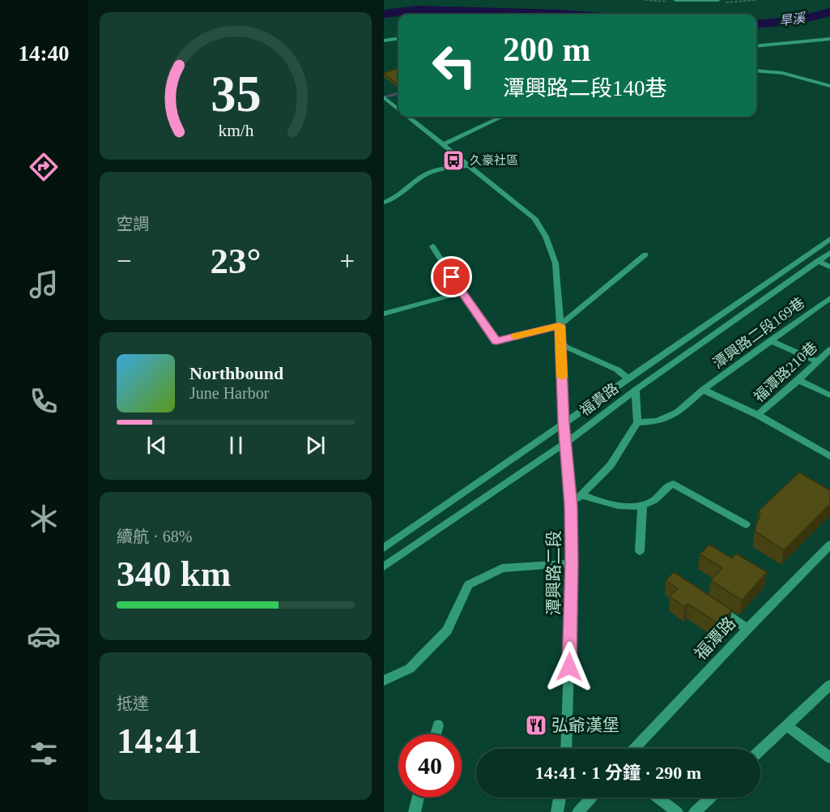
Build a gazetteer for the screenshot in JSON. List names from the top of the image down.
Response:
{
  "streets": {
    "street": [
      "潭興路二段169巷",
      "福潭路210巷",
      "福貴路",
      "潭興路二段",
      "福潭路"
    ]
  },
  "crossings": [
    ["福貴路", "潭興路二段"]
  ],
  "water": ["旱溪"],
  "places": {
    "bus stop": ["久豪社區"],
    "restaurant": ["弘爺漢堡"]
  },
  "page": {
    "tabs": "14:40",
    "turn": ["200 m", "潭興路二段140巷"],
    "tile": [
      "空調",
      ["續航 · 68%", "340 km"],
      ["抵達", "14:41"]
    ],
    "heat": ["−", "23°", "+"],
    "song": ["Northbound", "June Harbor"],
    "limit": "40",
    "trip": "14:41 · 1 分鐘 · 290 m",
    "gauge": ["35", "km/h"]
  }
}
